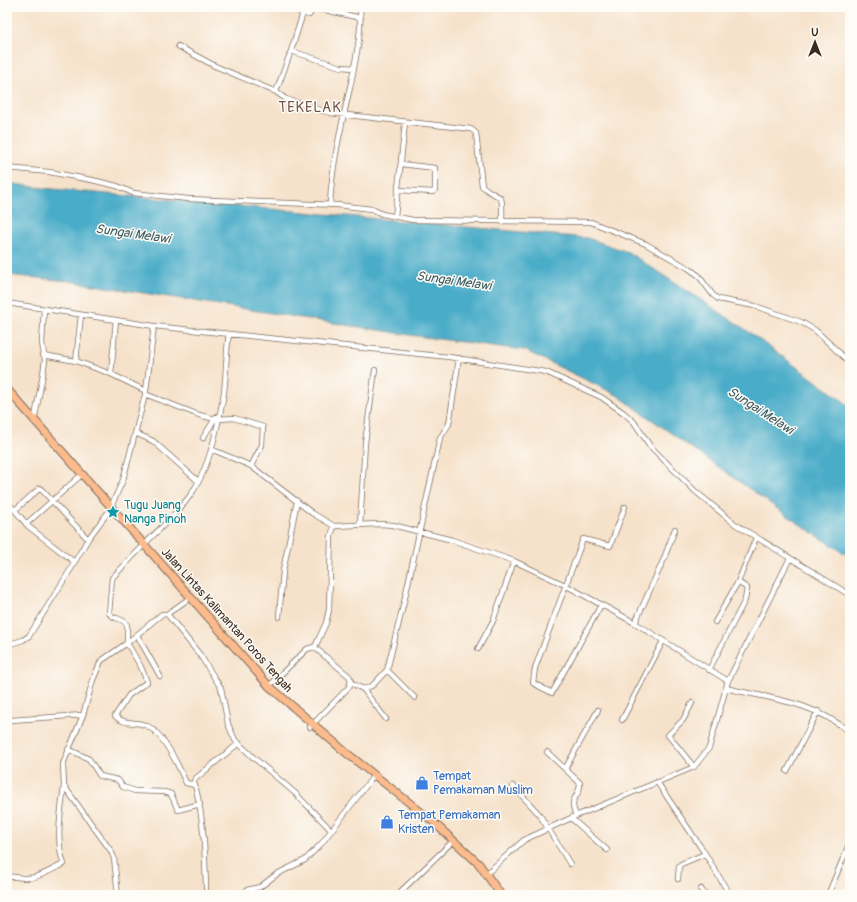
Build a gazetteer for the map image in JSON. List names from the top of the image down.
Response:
{
  "streets": {
    "main road": ["Jalan Lintas Kalimantan Poros Tengah"]
  },
  "districts": ["TEKELAK"],
  "water": ["Sungai Melawi"],
  "places": {
    "place": ["Tugu Juang Nanga Pinoh"],
    "shop": ["Tempat Pemakaman Muslim", "Tempat Pemakaman Kristen"]
  },
  "north": "top"
}
